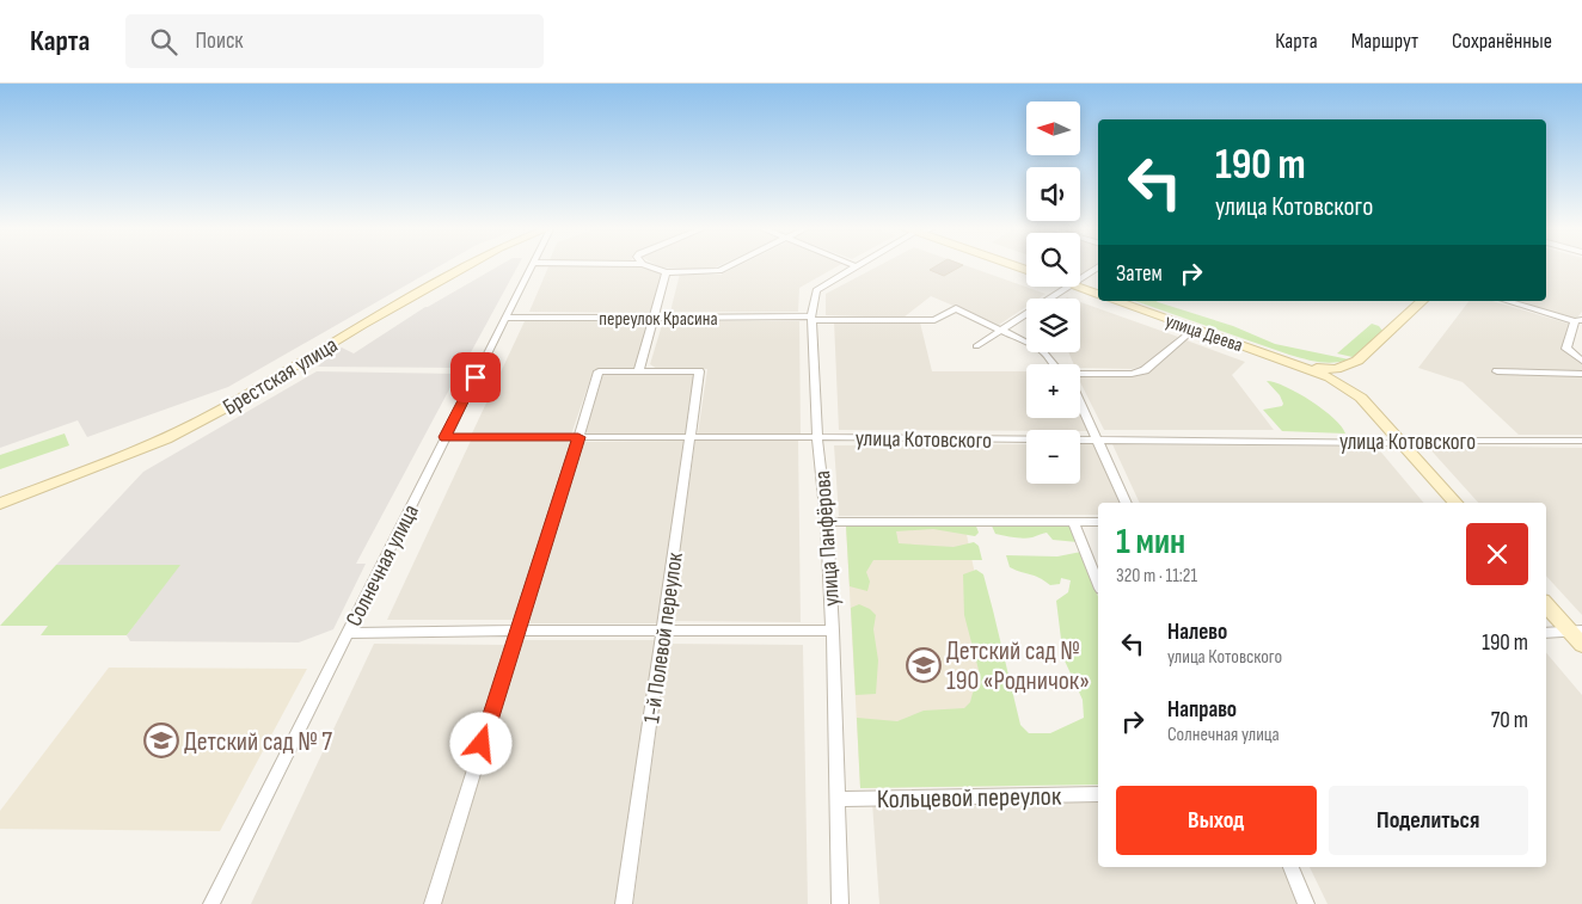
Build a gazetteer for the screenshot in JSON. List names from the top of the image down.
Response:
{
  "streets": {
    "main road": ["улица Деева", "Брестская улица"],
    "street": [
      "переулок Красина",
      "улица Котовского",
      "улица Панфёрова",
      "Солнечная улица",
      "1-й Полевой переулок",
      "Кольцевой переулок"
    ]
  },
  "crossings": [
    ["переулок Красина", "улица Панфёрова"],
    ["переулок Красина", "Солнечная улица"],
    ["улица Котовского", "улица Панфёрова"],
    ["улица Котовского", "Солнечная улица"],
    ["улица Котовского", "1-й Полевой переулок"],
    ["улица Панфёрова", "Кольцевой переулок"]
  ],
  "places": {
    "school or university": ["Детский сад № 190 «Родничок»", "Детский сад № 7"]
  },
  "north": "left",
  "page": {
    "header": "Карта",
    "search": "Поиск",
    "nav": ["Карта", "Маршрут", "Сохранённые"],
    "map_buttons": ["+", "−"],
    "turn": ["190 m", "улица Котовского"],
    "then": "Затем",
    "heading": ["1 мин", "320 m · 11:21"],
    "list": [
      {
        "name": "Налево",
        "note": "улица Котовского",
        "value": "190 m"
      },
      {
        "name": "Направо",
        "note": "Солнечная улица",
        "value": "70 m"
      }
    ],
    "buttons": ["Выход", "Поделиться"]
  }
}
